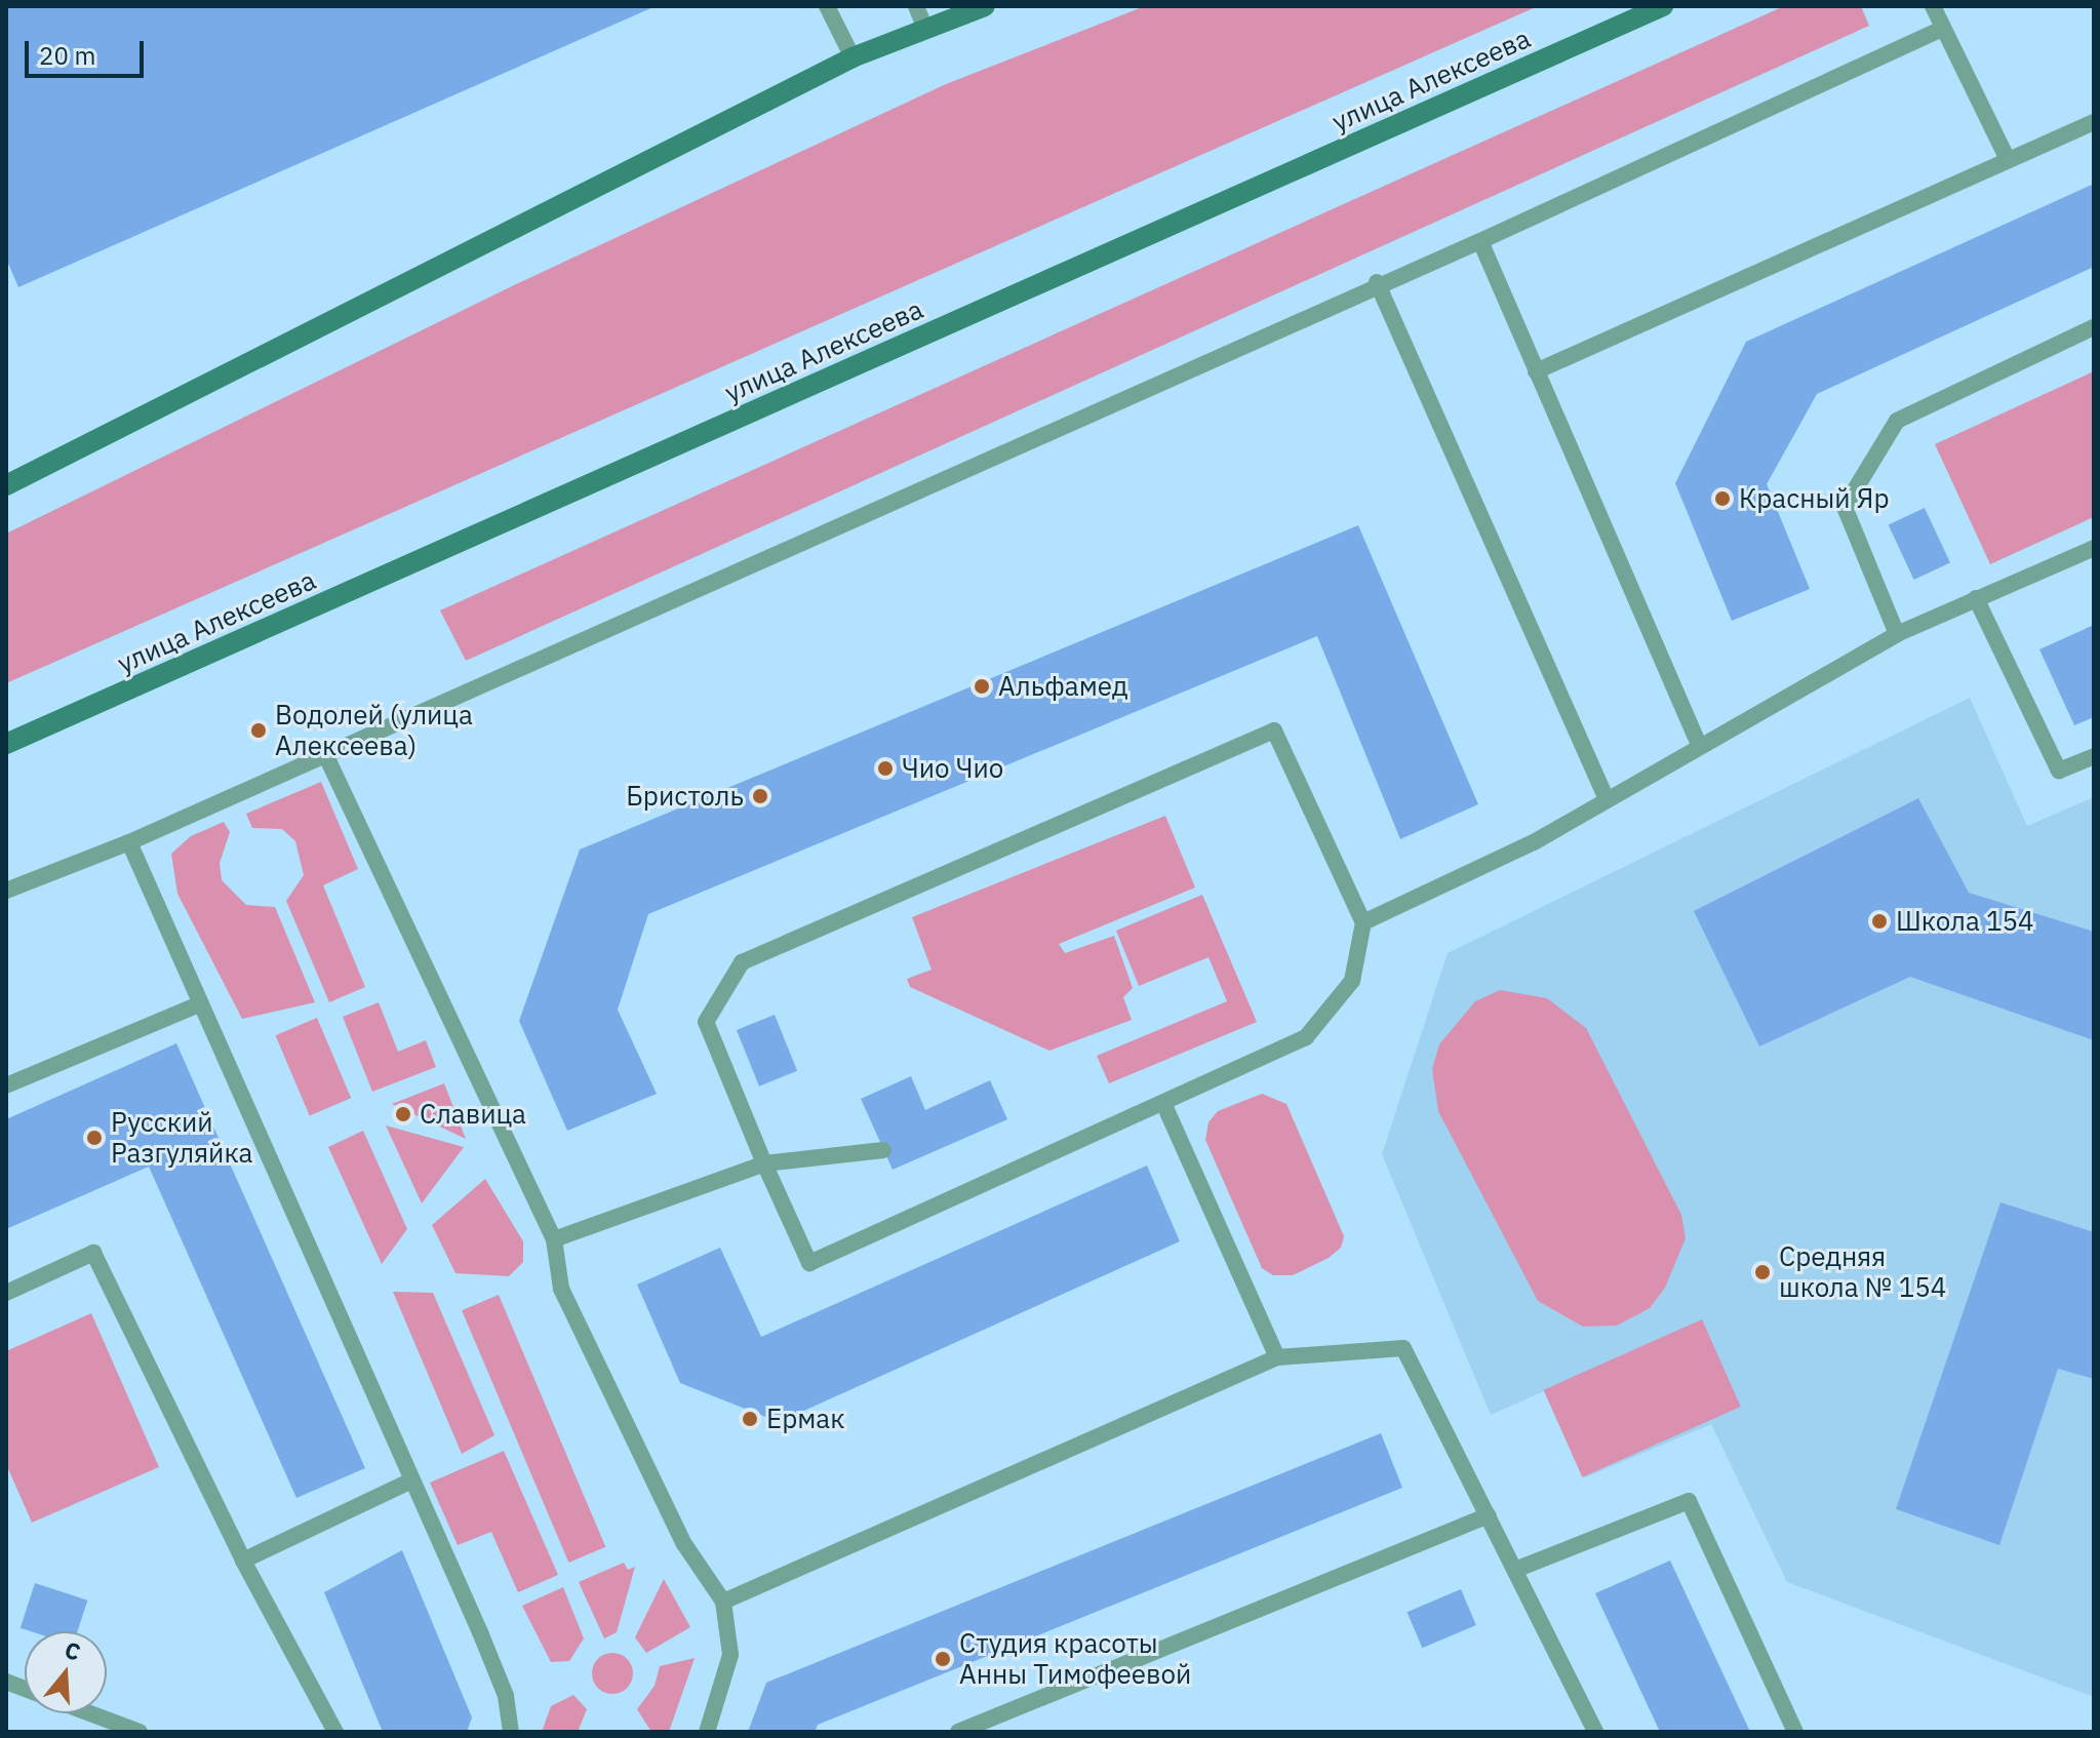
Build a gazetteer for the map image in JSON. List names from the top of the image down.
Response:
{
  "streets": {
    "street": ["улица Алексеева"]
  },
  "places": [
    "Красный Яр",
    "Альфамед",
    "Водолей (улица Алексеева)",
    "Чио Чио",
    "Бристоль",
    "Школа 154",
    "Славица",
    "Русский Разгуляйка",
    "Средняя школа № 154",
    "Ермак",
    "Студия красоты Анны Тимофеевой"
  ],
  "scale_bar": "20 m",
  "north": "top"
}
